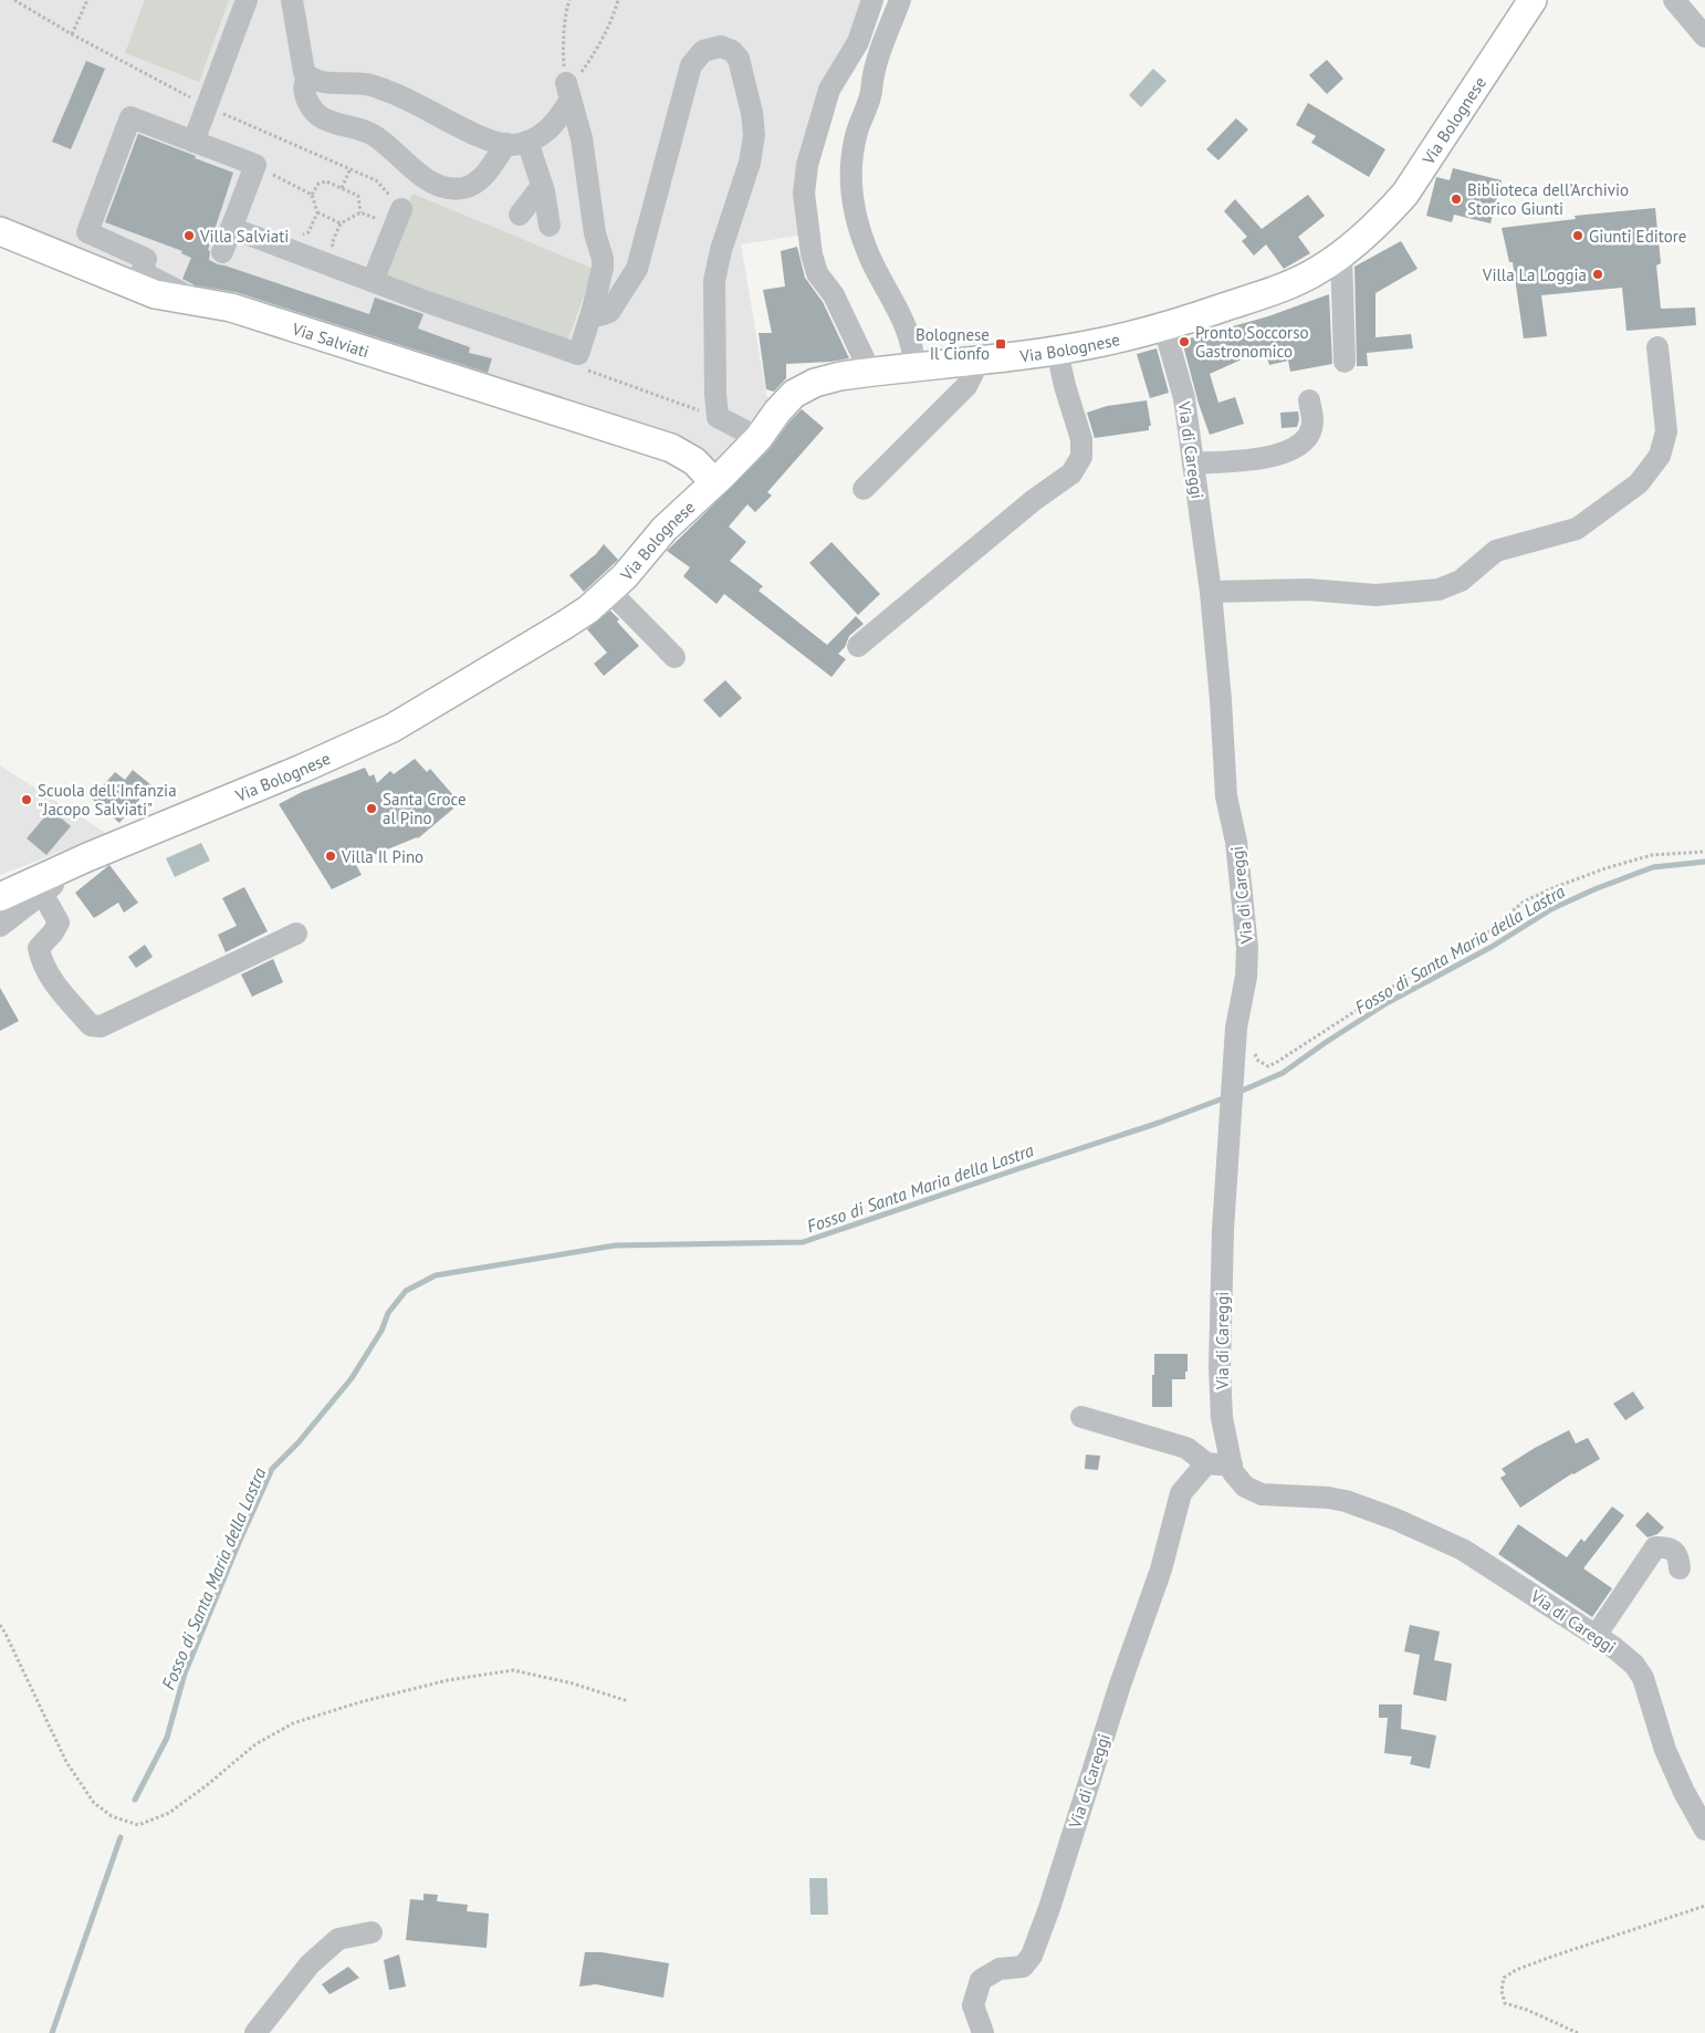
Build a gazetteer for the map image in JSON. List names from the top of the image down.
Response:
{
  "streets": {
    "main road": ["Via Bolognese", "Via Salviati"],
    "street": ["Via di Careggi"]
  },
  "crossings": [
    ["Via Bolognese", "Via Salviati"],
    ["Via Bolognese", "Via di Careggi"]
  ],
  "water": ["Fosso di Santa Maria della Lastra"],
  "places": {
    "other": [
      "Biblioteca dell'Archivio Storico Giunti",
      "Villa Salviati",
      "Giunti Editore",
      "Villa La Loggia",
      "Pronto Soccorso Gastronomico",
      "Scuola dell'Infanzia \"Jacopo Salviati\"",
      "Santa Croce al Pino",
      "Villa Il Pino"
    ],
    "transit": ["Bolognese Il Cionfo"]
  }
}
